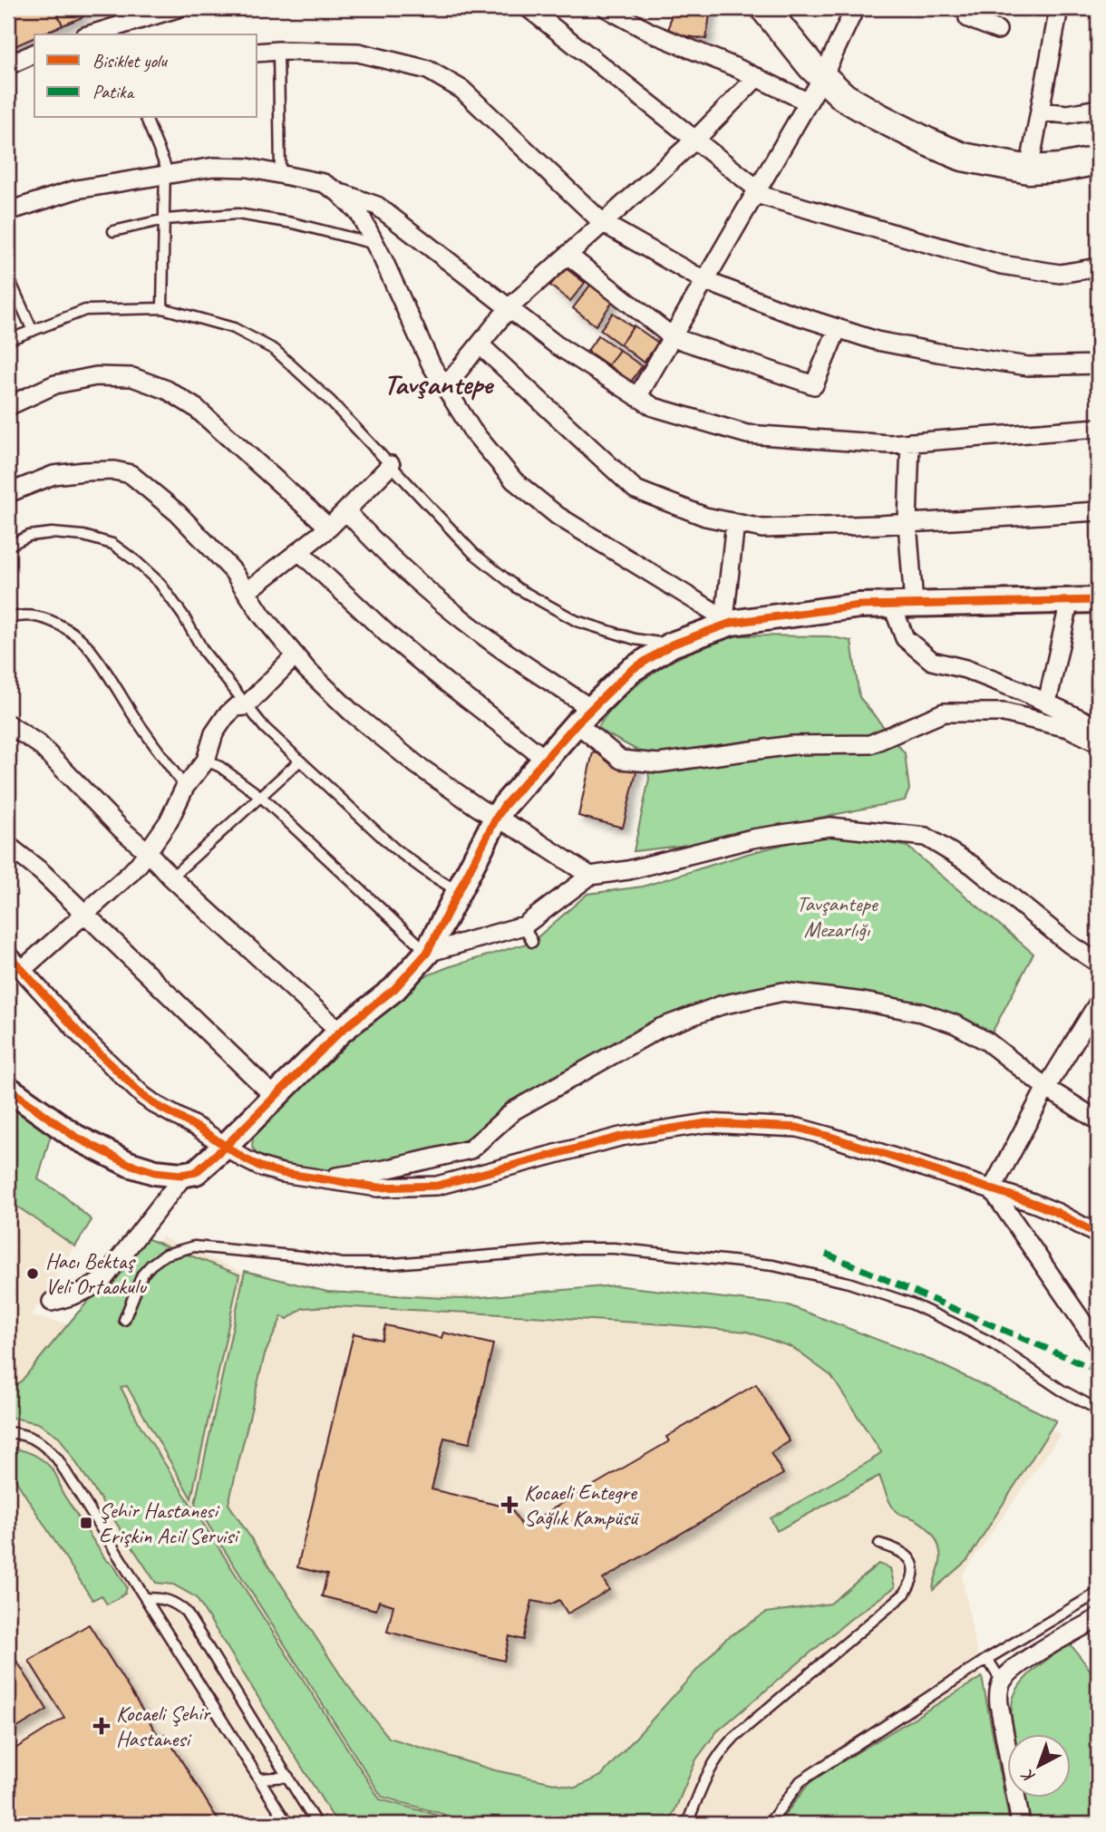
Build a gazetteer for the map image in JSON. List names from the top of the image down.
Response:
{
  "districts": ["Tavşantepe"],
  "parks": ["Tavşantepe Mezarlığı"],
  "places": {
    "other": ["Hacı Bektaş Veli Ortaokulu"],
    "health": ["Kocaeli Entegre Sağlık Kampüsü", "Kocaeli Şehir Hastanesi"],
    "transit": ["Şehir Hastanesi Erişkin Acil Servisi"]
  },
  "legend": ["Bisiklet yolu", "Patika"],
  "north": "bottom left"
}
